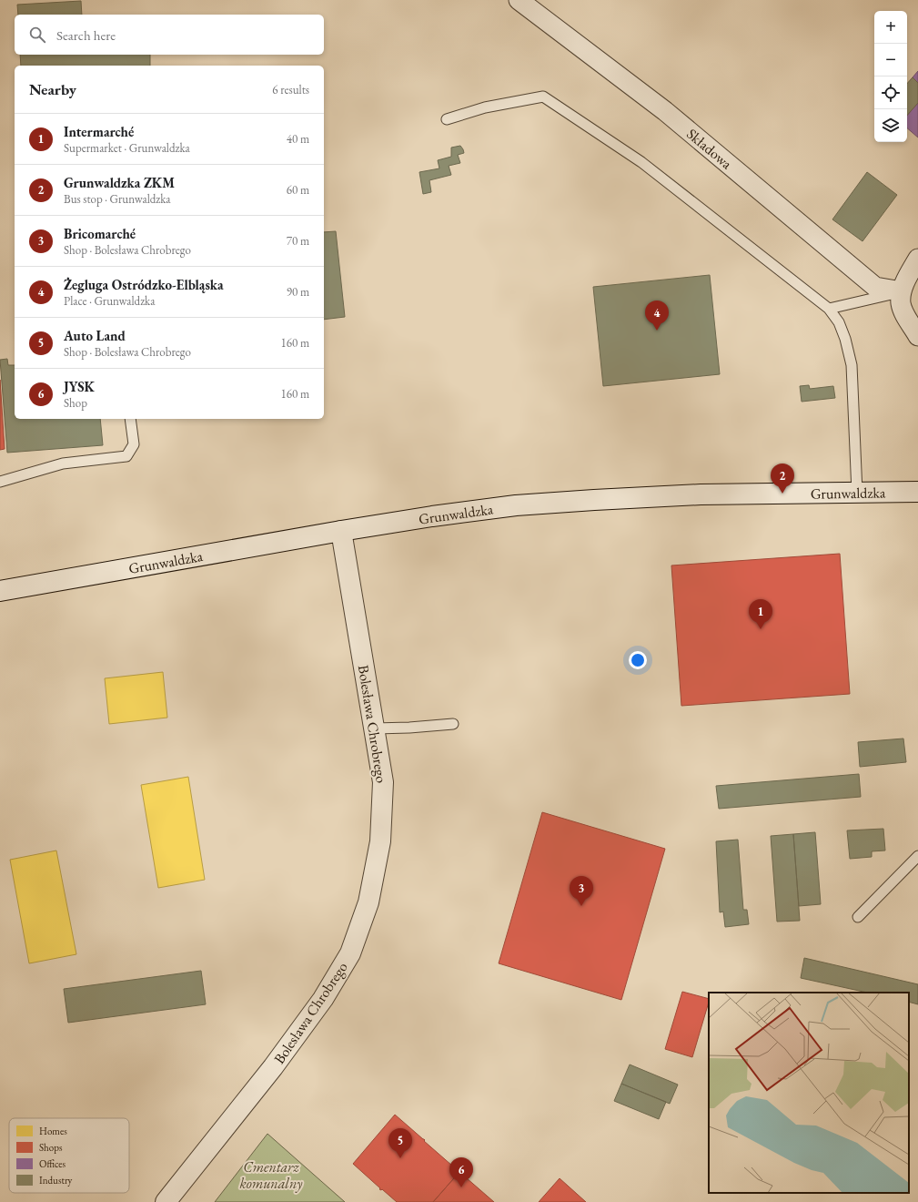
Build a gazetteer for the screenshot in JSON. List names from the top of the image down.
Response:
{
  "streets": {
    "main road": ["Grunwaldzka", "Bolesława Chrobrego"],
    "street": ["Składowa"]
  },
  "crossings": [
    ["Grunwaldzka", "Bolesława Chrobrego"]
  ],
  "parks": ["Cmentarz komunalny"],
  "legend": [
    "Homes",
    "Shops",
    "Offices",
    "Industry"
  ],
  "page": {
    "map_buttons": ["+", "−"],
    "search": "Search here",
    "heading": ["Nearby", "6 results"],
    "list": [
      {
        "mark": "1",
        "name": "Intermarché",
        "note": "Supermarket · Grunwaldzka",
        "value": "40 m"
      },
      {
        "mark": "2",
        "name": "Grunwaldzka ZKM",
        "note": "Bus stop · Grunwaldzka",
        "value": "60 m"
      },
      {
        "mark": "3",
        "name": "Bricomarché",
        "note": "Shop · Bolesława Chrobrego",
        "value": "70 m"
      },
      {
        "mark": "4",
        "name": "Żegluga Ostródzko-Elbląska",
        "note": "Place · Grunwaldzka",
        "value": "90 m"
      },
      {
        "mark": "5",
        "name": "Auto Land",
        "note": "Shop · Bolesława Chrobrego",
        "value": "160 m"
      },
      {
        "mark": "6",
        "name": "JYSK",
        "note": "Shop",
        "value": "160 m"
      }
    ],
    "pins": [
      "4",
      "2",
      "1",
      "3",
      "5",
      "6"
    ]
  }
}
